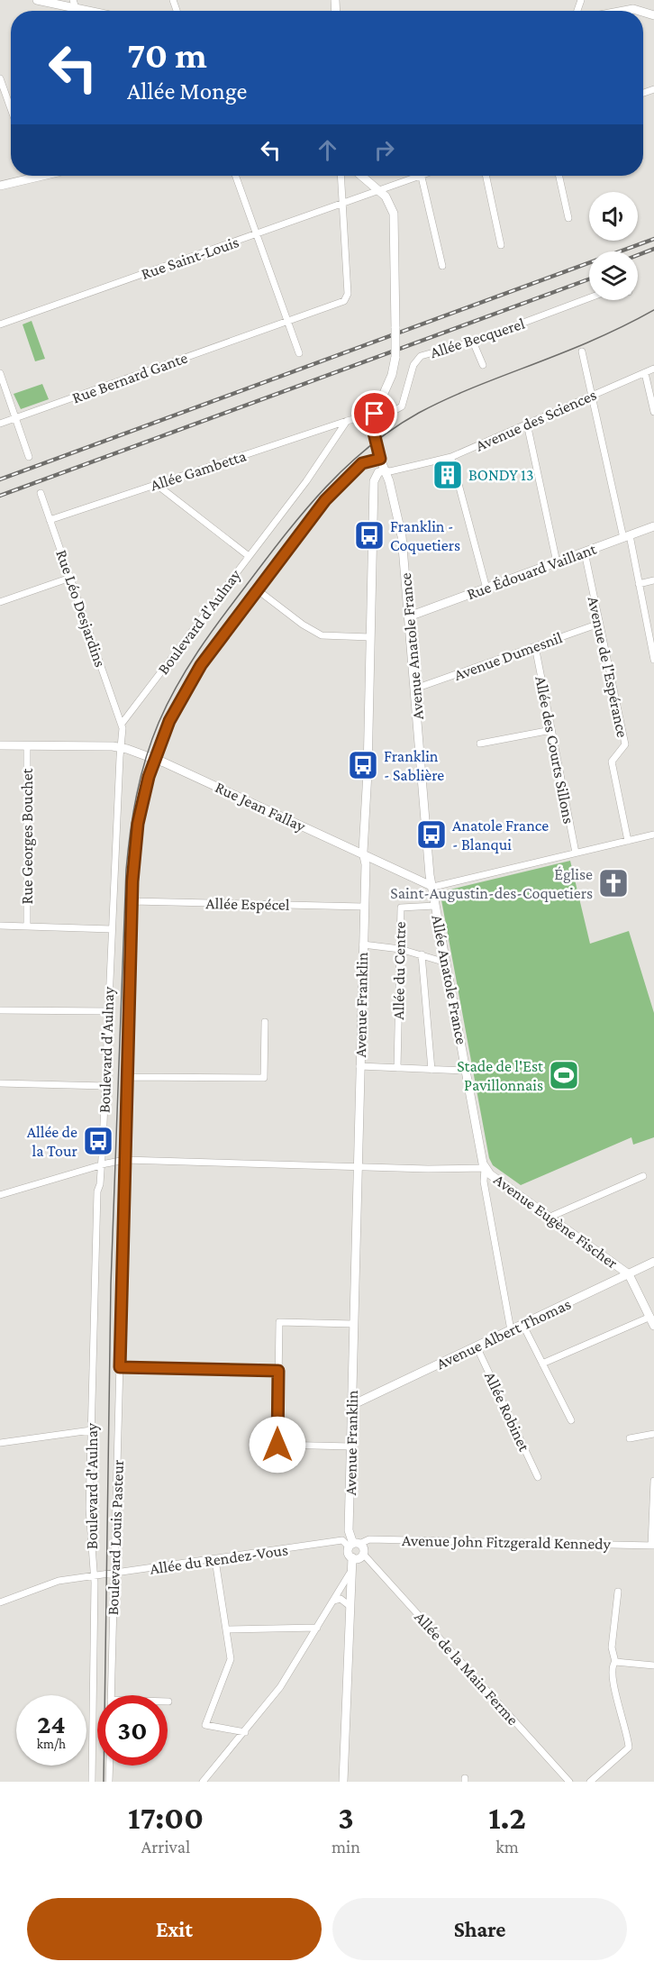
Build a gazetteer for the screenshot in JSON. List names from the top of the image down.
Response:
{
  "streets": {
    "street": [
      "Rue Saint-Louis",
      "Allée Becquerel",
      "Rue Bernard Gante",
      "Avenue des Sciences",
      "Allée Gambetta",
      "Rue Édouard Vaillant",
      "Rue Léo Desjardins",
      "Boulevard d'Aulnay",
      "Avenue Anatole France",
      "Avenue Dumesnil",
      "Avenue de l'Espérance",
      "Allée des Courts Sillons",
      "Rue Jean Fallay",
      "Rue Georges Bouchet",
      "Allée Espécel",
      "Allée du Centre",
      "Allée Anatole France",
      "Avenue Franklin",
      "Avenue Eugène Fischer",
      "Avenue Albert Thomas",
      "Allée Robinet",
      "Boulevard Louis Pasteur",
      "Avenue John Fitzgerald Kennedy",
      "Allée du Rendez-Vous",
      "Allée de la Main Ferme"
    ]
  },
  "crossings": [
    ["Rue Saint-Louis", "Rue Bernard Gante"],
    ["Rue Saint-Louis", "Avenue Anatole France"],
    ["Allée Becquerel", "Avenue Anatole France"],
    ["Avenue des Sciences", "Avenue Anatole France"],
    ["Avenue des Sciences", "Avenue Franklin"],
    ["Allée Gambetta", "Rue Léo Desjardins"],
    ["Allée Gambetta", "Boulevard d'Aulnay"],
    ["Rue Édouard Vaillant", "Avenue Anatole France"],
    ["Rue Édouard Vaillant", "Avenue de l'Espérance"],
    ["Rue Léo Desjardins", "Boulevard d'Aulnay"],
    ["Boulevard d'Aulnay", "Avenue Anatole France"],
    ["Boulevard d'Aulnay", "Rue Jean Fallay"],
    ["Boulevard d'Aulnay", "Rue Georges Bouchet"],
    ["Boulevard d'Aulnay", "Allée Espécel"],
    ["Boulevard d'Aulnay", "Boulevard Louis Pasteur"],
    ["Boulevard d'Aulnay", "Allée du Rendez-Vous"],
    ["Avenue Anatole France", "Avenue Dumesnil"],
    ["Avenue Anatole France", "Rue Jean Fallay"],
    ["Avenue Anatole France", "Allée Anatole France"],
    ["Avenue Anatole France", "Avenue Franklin"],
    ["Avenue Dumesnil", "Avenue de l'Espérance"],
    ["Avenue Dumesnil", "Allée des Courts Sillons"],
    ["Rue Jean Fallay", "Rue Georges Bouchet"],
    ["Rue Jean Fallay", "Allée Anatole France"],
    ["Rue Jean Fallay", "Avenue Franklin"],
    ["Allée Espécel", "Avenue Franklin"],
    ["Allée du Centre", "Allée Anatole France"],
    ["Allée Anatole France", "Avenue Eugène Fischer"],
    ["Avenue Franklin", "Avenue Albert Thomas"],
    ["Avenue Franklin", "Avenue John Fitzgerald Kennedy"],
    ["Avenue Eugène Fischer", "Avenue Albert Thomas"],
    ["Avenue Albert Thomas", "Allée Robinet"],
    ["Boulevard Louis Pasteur", "Allée du Rendez-Vous"]
  ],
  "places": {
    "building": ["BONDY 13"],
    "bus stop": [
      "Franklin - Coquetiers",
      "Franklin - Sablière",
      "Anatole France - Blanqui",
      "Allée de la Tour"
    ],
    "church": ["Église Saint-Augustin-des-Coquetiers"],
    "sports": ["Stade de l'Est Pavillonnais"]
  },
  "page": {
    "turn": ["70 m", "Allée Monge"],
    "speed": "24 km/h",
    "limit": "30",
    "eta": [
      "17:00",
      "Arrival",
      "3",
      "min",
      "1.2",
      "km"
    ],
    "buttons": ["Exit", "Share"]
  }
}
